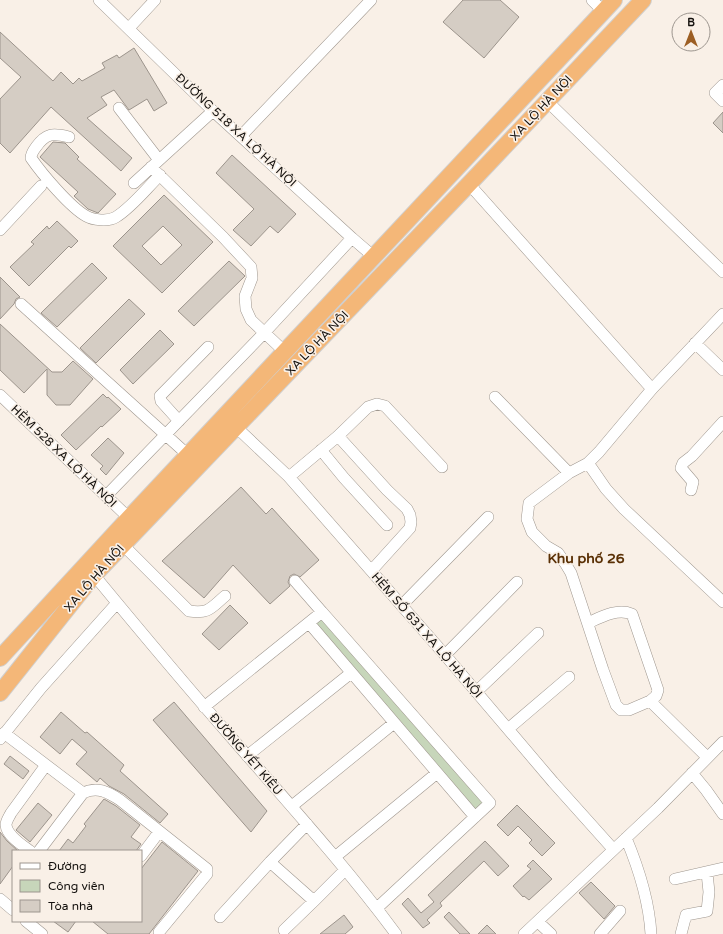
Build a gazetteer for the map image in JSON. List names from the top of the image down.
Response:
{
  "streets": {
    "highway": ["XA LỘ HÀ NỘI"],
    "street": [
      "ĐƯỜNG 518 XA LỘ HÀ NỘI",
      "HẺM 528 XA LỘ HÀ NỘI",
      "HẺM SỐ 631 XA LỘ HÀ NỘI",
      "ĐƯỜNG YẾT KIÊU"
    ]
  },
  "crossings": [
    ["XA LỘ HÀ NỘI", "ĐƯỜNG 518 XA LỘ HÀ NỘI"],
    ["XA LỘ HÀ NỘI", "HẺM 528 XA LỘ HÀ NỘI"],
    ["XA LỘ HÀ NỘI", "HẺM SỐ 631 XA LỘ HÀ NỘI"],
    ["XA LỘ HÀ NỘI", "ĐƯỜNG YẾT KIÊU"]
  ],
  "districts": ["Khu phố 26"],
  "legend": ["Đường", "Công viên", "Tòa nhà"],
  "north": "top"
}
